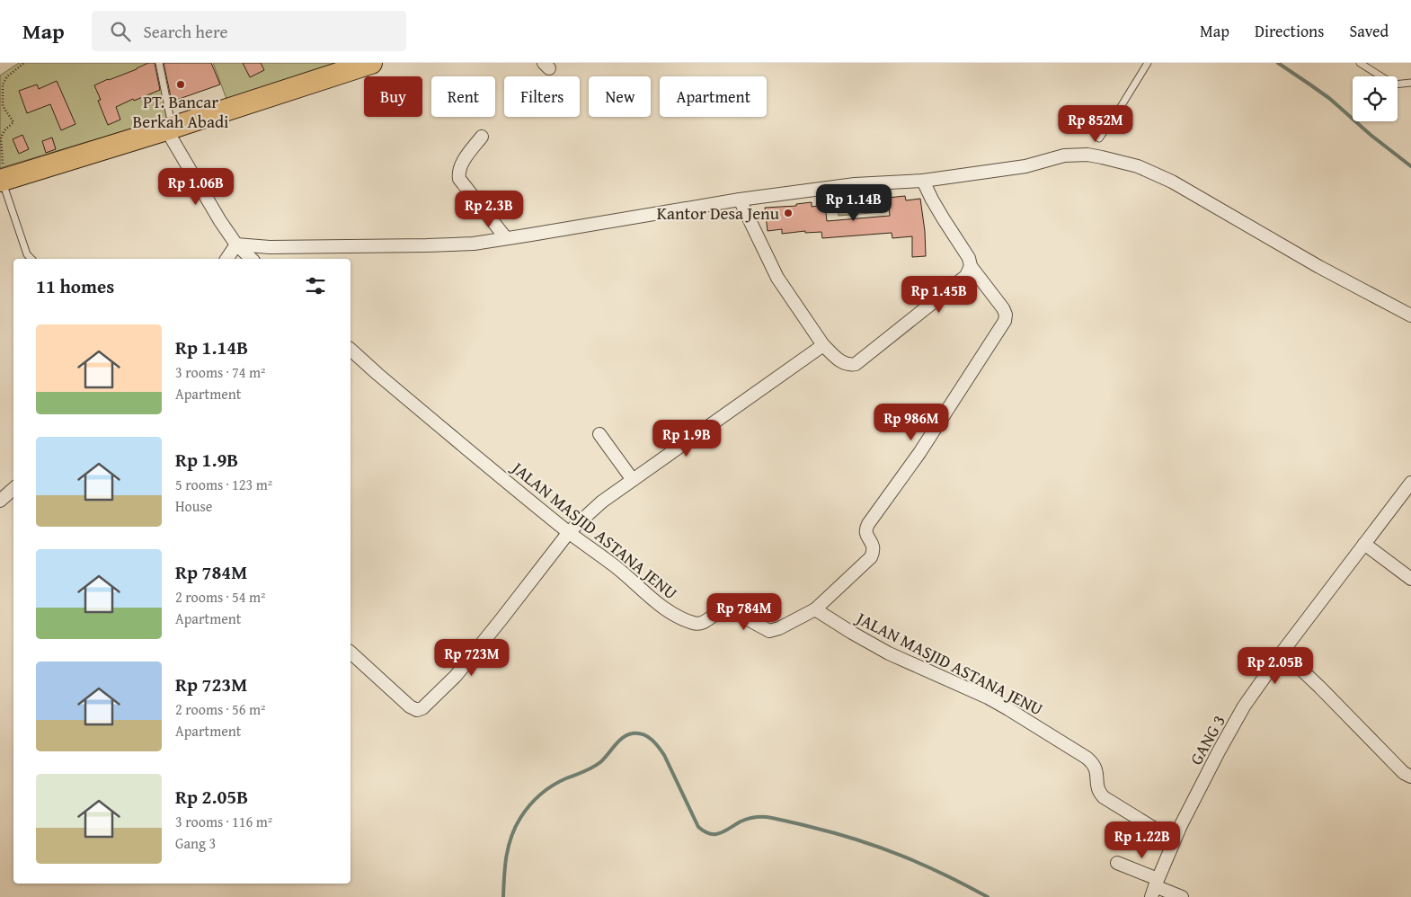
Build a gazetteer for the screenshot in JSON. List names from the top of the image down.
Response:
{
  "streets": {
    "street": ["JALAN MASJID ASTANA JENU", "GANG 3"]
  },
  "crossings": [
    ["JALAN MASJID ASTANA JENU", "GANG 3"]
  ],
  "places": ["PT. Bancar Berkah Abadi", "Kantor Desa Jenu"],
  "page": {
    "header": "Map",
    "search": "Search here",
    "nav": ["Map", "Directions", "Saved"],
    "chip": [
      "Buy",
      "Rent",
      "Filters",
      "New",
      "Apartment"
    ],
    "price": [
      "Rp 852M",
      "Rp 1.06B",
      "Rp 1.14B",
      "Rp 2.3B",
      "Rp 1.45B",
      "Rp 986M",
      "Rp 1.9B",
      "Rp 784M",
      "Rp 723M",
      "Rp 2.05B",
      "Rp 1.22B"
    ],
    "heading": "11 homes",
    "list": [
      {
        "name": "Rp 1.14B",
        "note": "3 rooms · 74 m² · Apartment"
      },
      {
        "name": "Rp 1.9B",
        "note": "5 rooms · 123 m² · House"
      },
      {
        "name": "Rp 784M",
        "note": "2 rooms · 54 m² · Apartment"
      },
      {
        "name": "Rp 723M",
        "note": "2 rooms · 56 m² · Apartment"
      },
      {
        "name": "Rp 2.05B",
        "note": "3 rooms · 116 m² · Gang 3"
      }
    ]
  }
}
